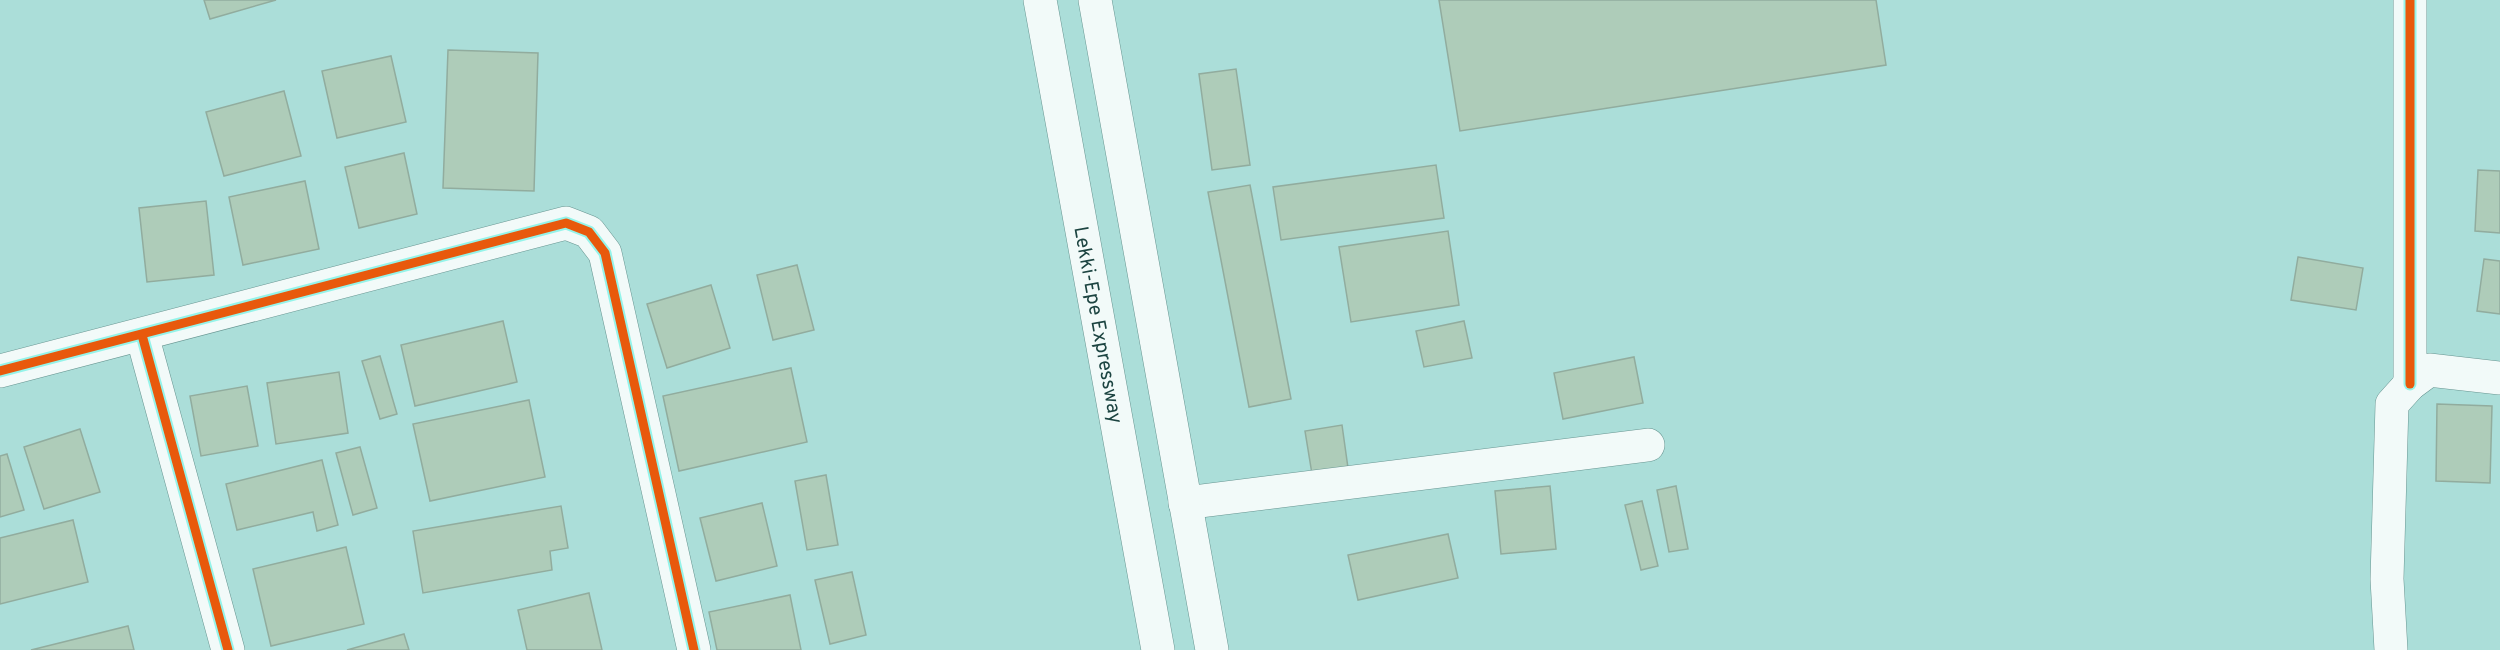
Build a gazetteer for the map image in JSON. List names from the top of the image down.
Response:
{
  "streets": {
    "main road": ["Lekki-Epe Expressway"]
  }
}
